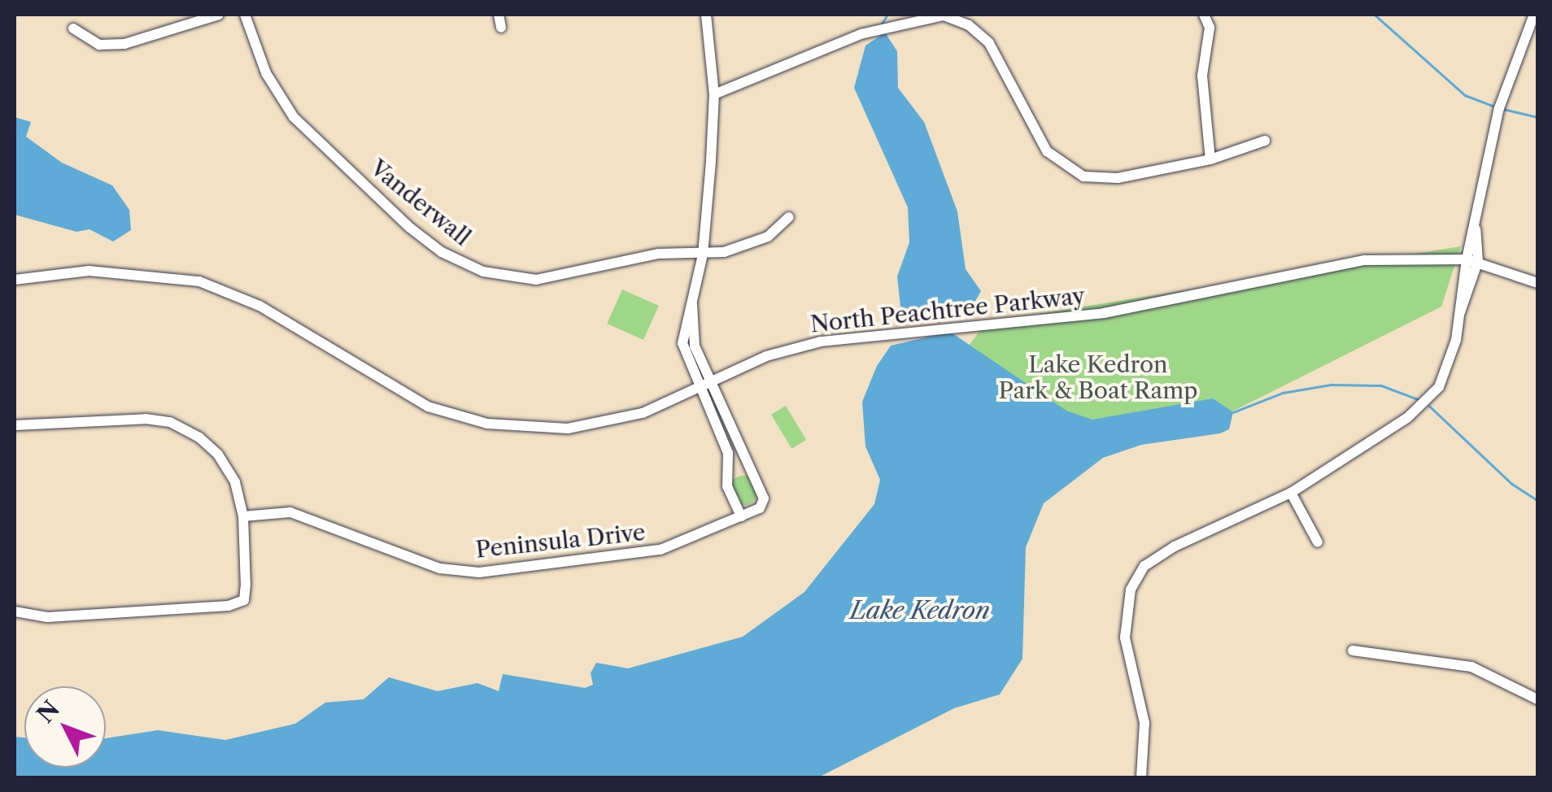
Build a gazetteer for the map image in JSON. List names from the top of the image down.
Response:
{
  "streets": {
    "street": ["Vanderwall", "North Peachtree Parkway", "Peninsula Drive"]
  },
  "water": ["Lake Kedron"],
  "parks": ["Lake Kedron Park & Boat Ramp"],
  "north": "top left"
}
